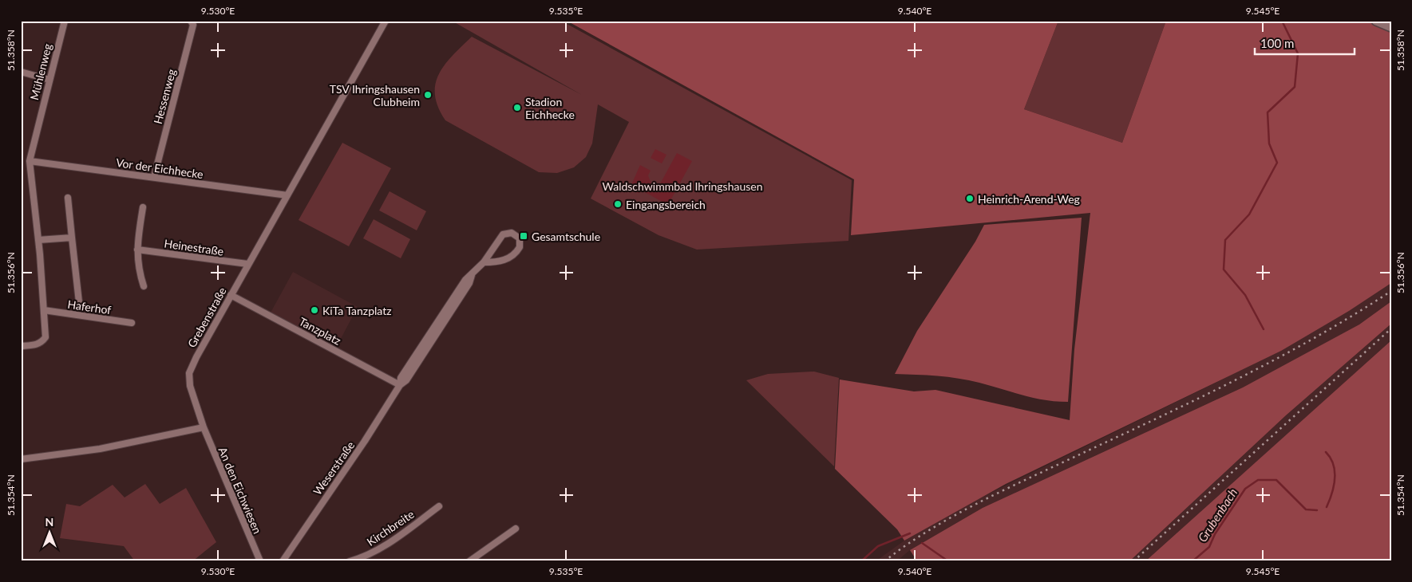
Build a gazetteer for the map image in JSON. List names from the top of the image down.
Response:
{
  "streets": {
    "street": [
      "Mühlenweg",
      "Hessenweg",
      "Vor der Eichhecke",
      "Heinestraße",
      "Haferhof",
      "Grebenstraße",
      "Tanzplatz",
      "Weserstraße",
      "An den Eichwiesen",
      "Kirchbreite"
    ]
  },
  "crossings": [
    ["Mühlenweg", "Vor der Eichhecke"],
    ["Mühlenweg", "Haferhof"],
    ["Hessenweg", "Vor der Eichhecke"],
    ["Vor der Eichhecke", "Grebenstraße"],
    ["Heinestraße", "Grebenstraße"],
    ["Grebenstraße", "Tanzplatz"],
    ["Grebenstraße", "An den Eichwiesen"],
    ["Tanzplatz", "Weserstraße"]
  ],
  "water": ["Grubenbach"],
  "parks": ["Waldschwimmbad Ihringshausen"],
  "places": {
    "other": [
      "TSV Ihringshausen Clubheim",
      "Stadion Eichhecke",
      "Heinrich-Arend-Weg",
      "Eingangsbereich",
      "KiTa Tanzplatz"
    ],
    "transit": ["Gesamtschule"]
  },
  "scale_bar": "100 m",
  "north": "top",
  "coordinates": [
    "9.530°E",
    "9.535°E",
    "9.540°E",
    "9.545°E",
    "51.358°N",
    "51.356°N",
    "51.354°N"
  ]
}
